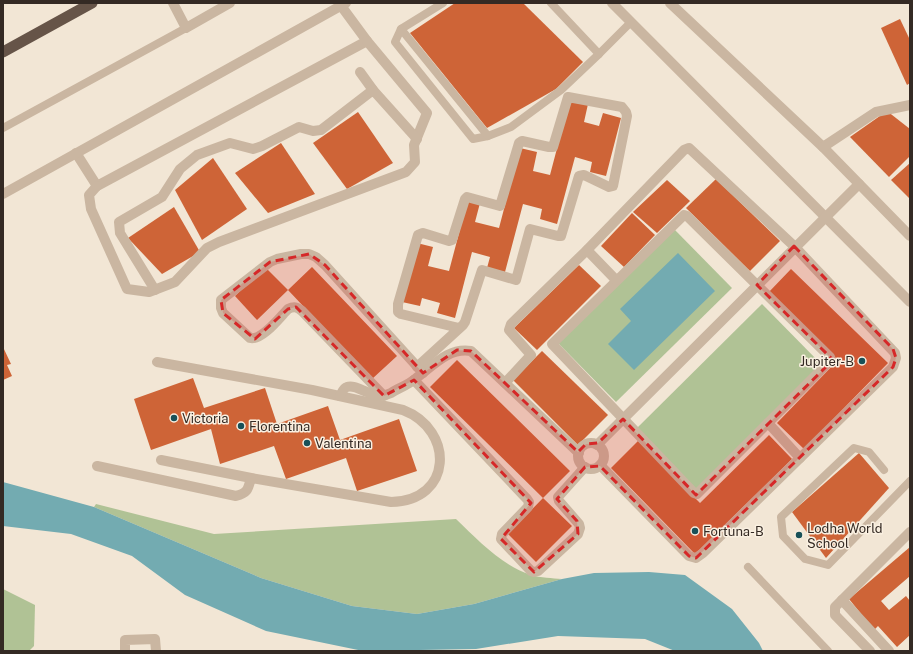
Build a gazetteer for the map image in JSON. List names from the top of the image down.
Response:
{
  "places": [
    "Jupiter-B",
    "Victoria",
    "Florentina",
    "Valentina",
    "Fortuna-B",
    "Lodha World School"
  ]
}
